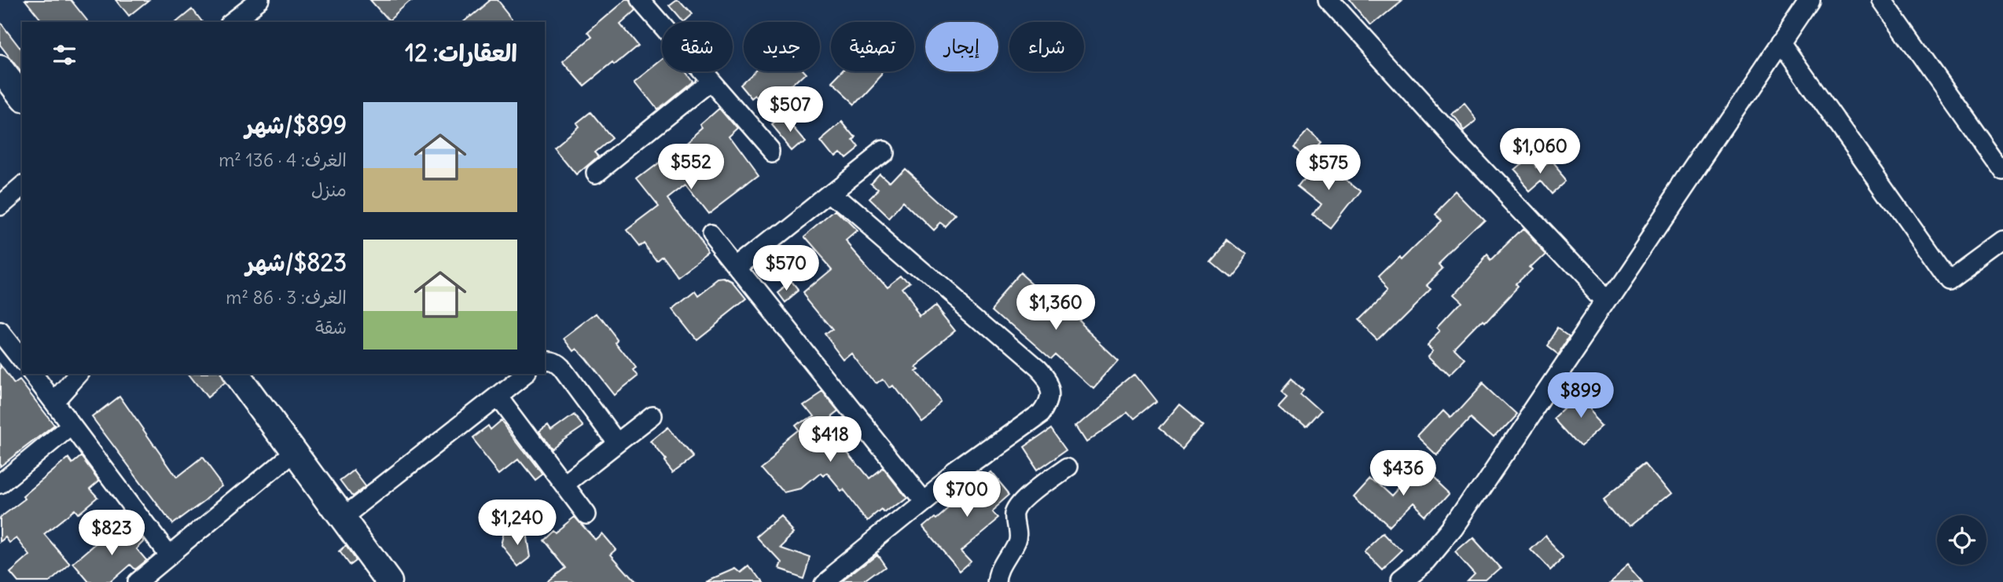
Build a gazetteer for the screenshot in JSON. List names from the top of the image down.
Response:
{
  "page": {
    "chip": [
      "شراء",
      "إيجار",
      "تصفية",
      "جديد",
      "شقة"
    ],
    "heading": "العقارات: 12",
    "price": [
      "$507",
      "$1,060",
      "$552",
      "$575",
      "$570",
      "$1,360",
      "$899",
      "$418",
      "$436",
      "$700",
      "$1,240",
      "$823"
    ],
    "list": [
      {
        "name": "$899/شهر",
        "note": "الغرف: 4 · 136 m² · منزل"
      },
      {
        "name": "$823/شهر",
        "note": "الغرف: 3 · 86 m² · شقة"
      }
    ]
  }
}
